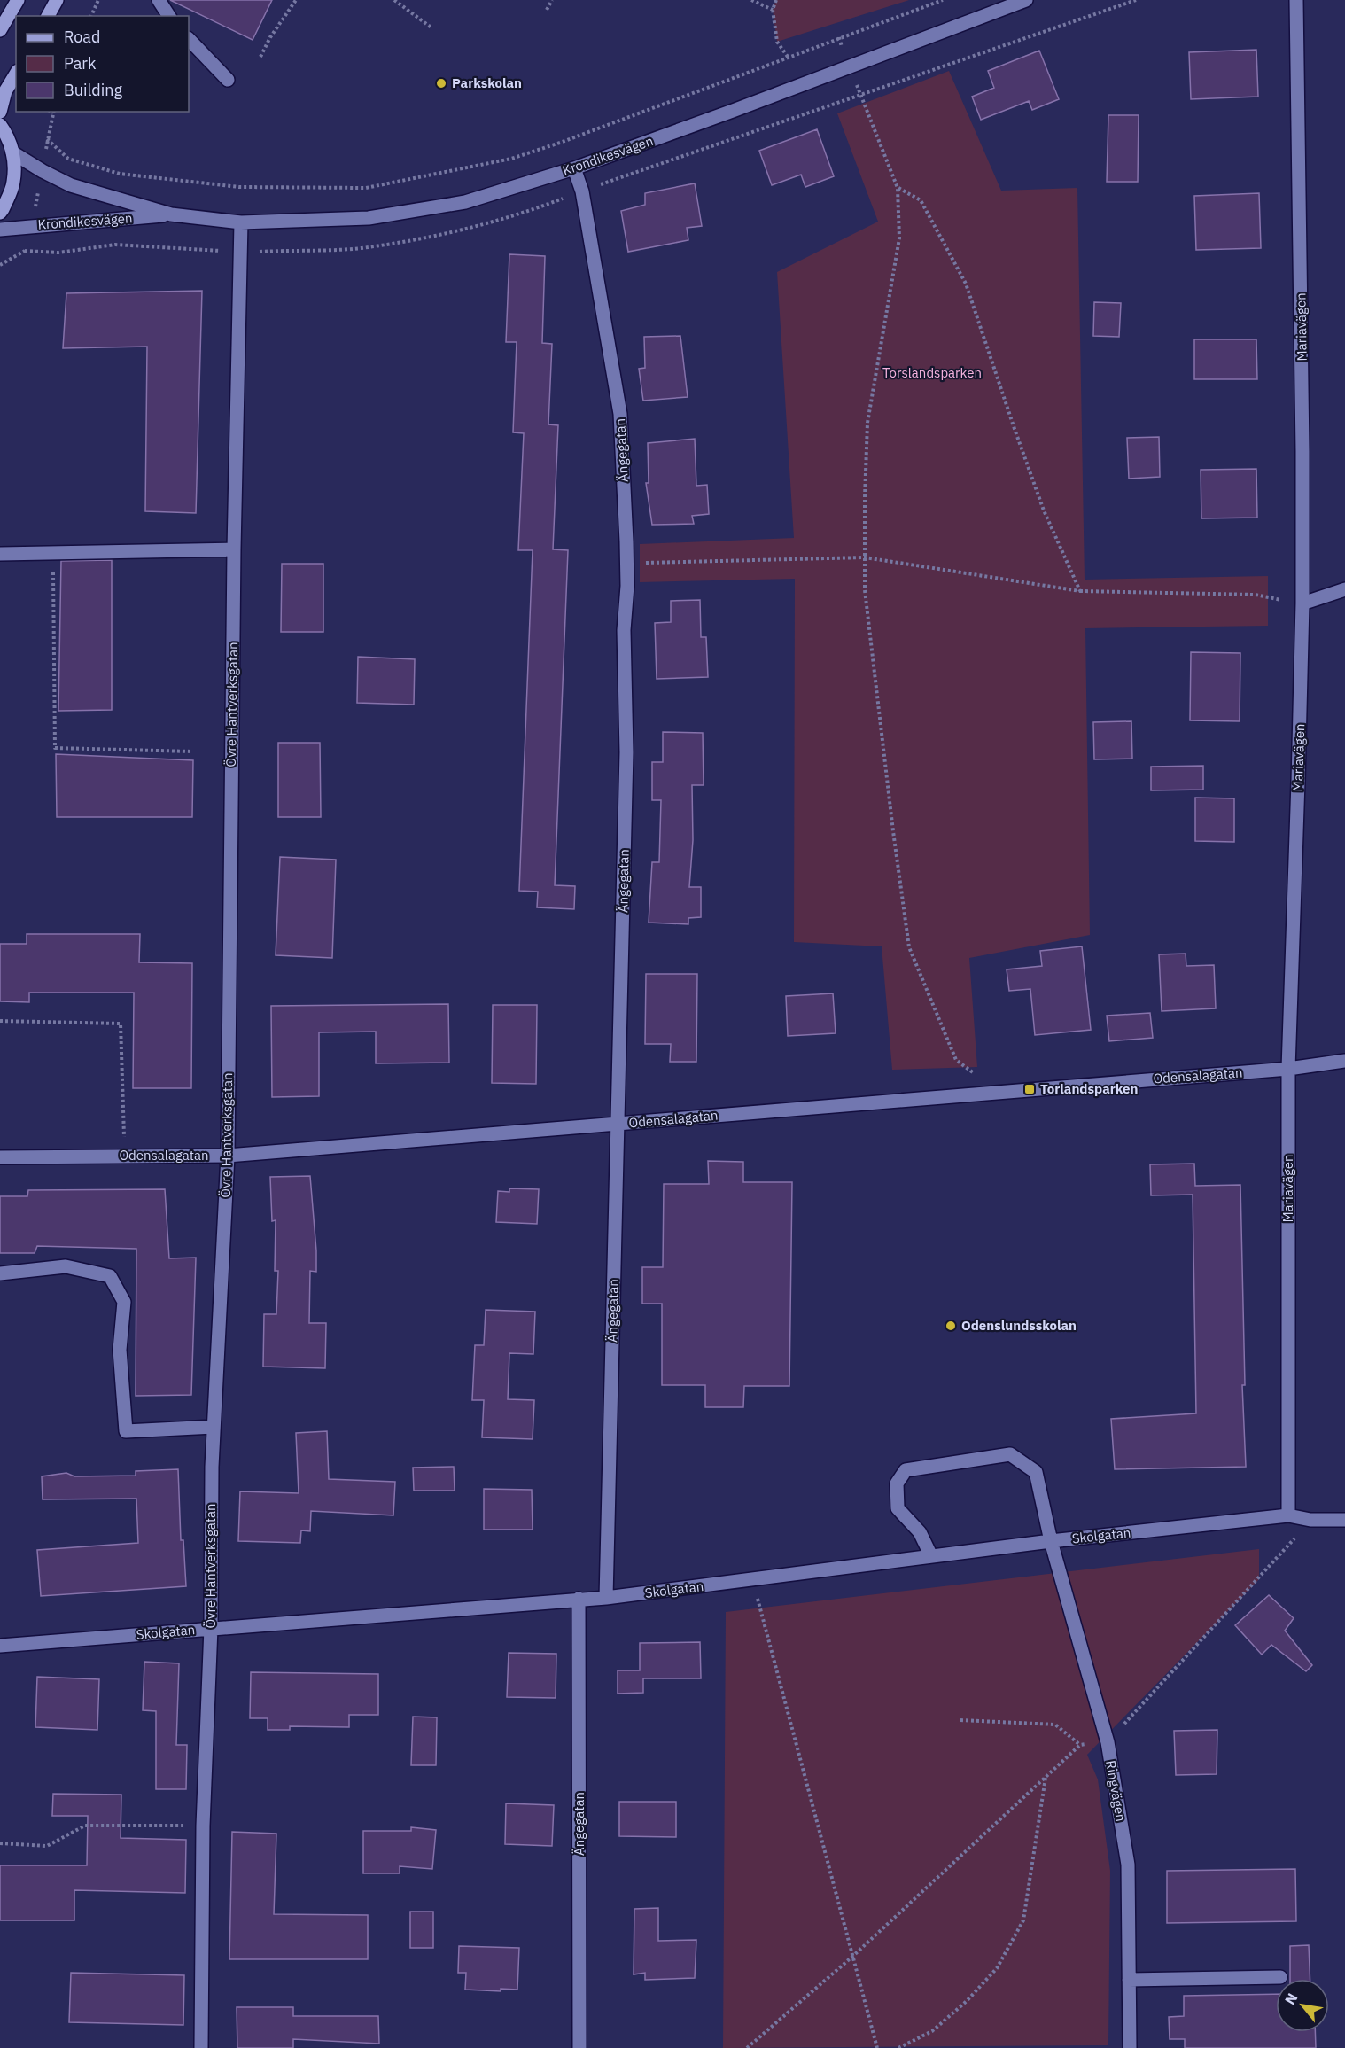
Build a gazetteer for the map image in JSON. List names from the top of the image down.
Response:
{
  "streets": {
    "street": [
      "Krondikesvägen",
      "Mariavägen",
      "Ängegatan",
      "Övre Hantverksgatan",
      "Odensalagatan",
      "Skolgatan",
      "Ringvägen"
    ]
  },
  "crossings": [
    ["Krondikesvägen", "Ängegatan"],
    ["Krondikesvägen", "Övre Hantverksgatan"],
    ["Mariavägen", "Odensalagatan"],
    ["Mariavägen", "Skolgatan"],
    ["Ängegatan", "Odensalagatan"],
    ["Ängegatan", "Skolgatan"],
    ["Övre Hantverksgatan", "Odensalagatan"],
    ["Övre Hantverksgatan", "Skolgatan"],
    ["Skolgatan", "Ringvägen"]
  ],
  "parks": ["Torslandsparken"],
  "places": {
    "other": ["Parkskolan", "Odenslundsskolan"],
    "transit": ["Torlandsparken"]
  },
  "legend": ["Road", "Park", "Building"],
  "north": "top left"
}
